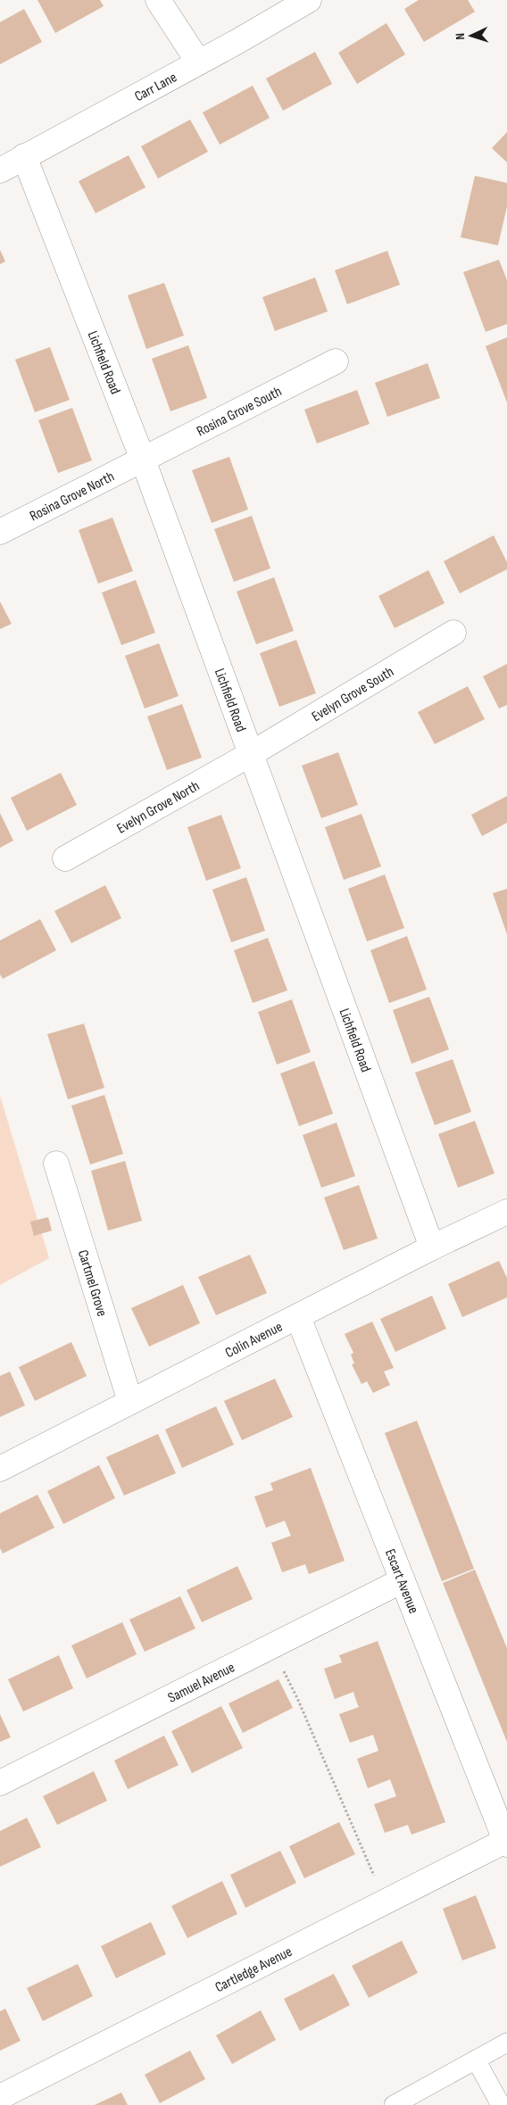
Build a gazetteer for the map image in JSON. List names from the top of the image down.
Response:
{
  "streets": {
    "street": [
      "Carr Lane",
      "Lichfield Road",
      "Rosina Grove South",
      "Rosina Grove North",
      "Evelyn Grove South",
      "Evelyn Grove North",
      "Cartmel Grove",
      "Colin Avenue",
      "Escart Avenue",
      "Samuel Avenue",
      "Cartledge Avenue"
    ]
  },
  "crossings": [
    ["Carr Lane", "Lichfield Road"],
    ["Lichfield Road", "Rosina Grove South"],
    ["Lichfield Road", "Rosina Grove North"],
    ["Lichfield Road", "Evelyn Grove South"],
    ["Lichfield Road", "Evelyn Grove North"],
    ["Lichfield Road", "Colin Avenue"],
    ["Rosina Grove South", "Rosina Grove North"],
    ["Evelyn Grove South", "Evelyn Grove North"],
    ["Cartmel Grove", "Colin Avenue"],
    ["Colin Avenue", "Escart Avenue"],
    ["Escart Avenue", "Samuel Avenue"],
    ["Escart Avenue", "Cartledge Avenue"]
  ],
  "north": "left"
}
